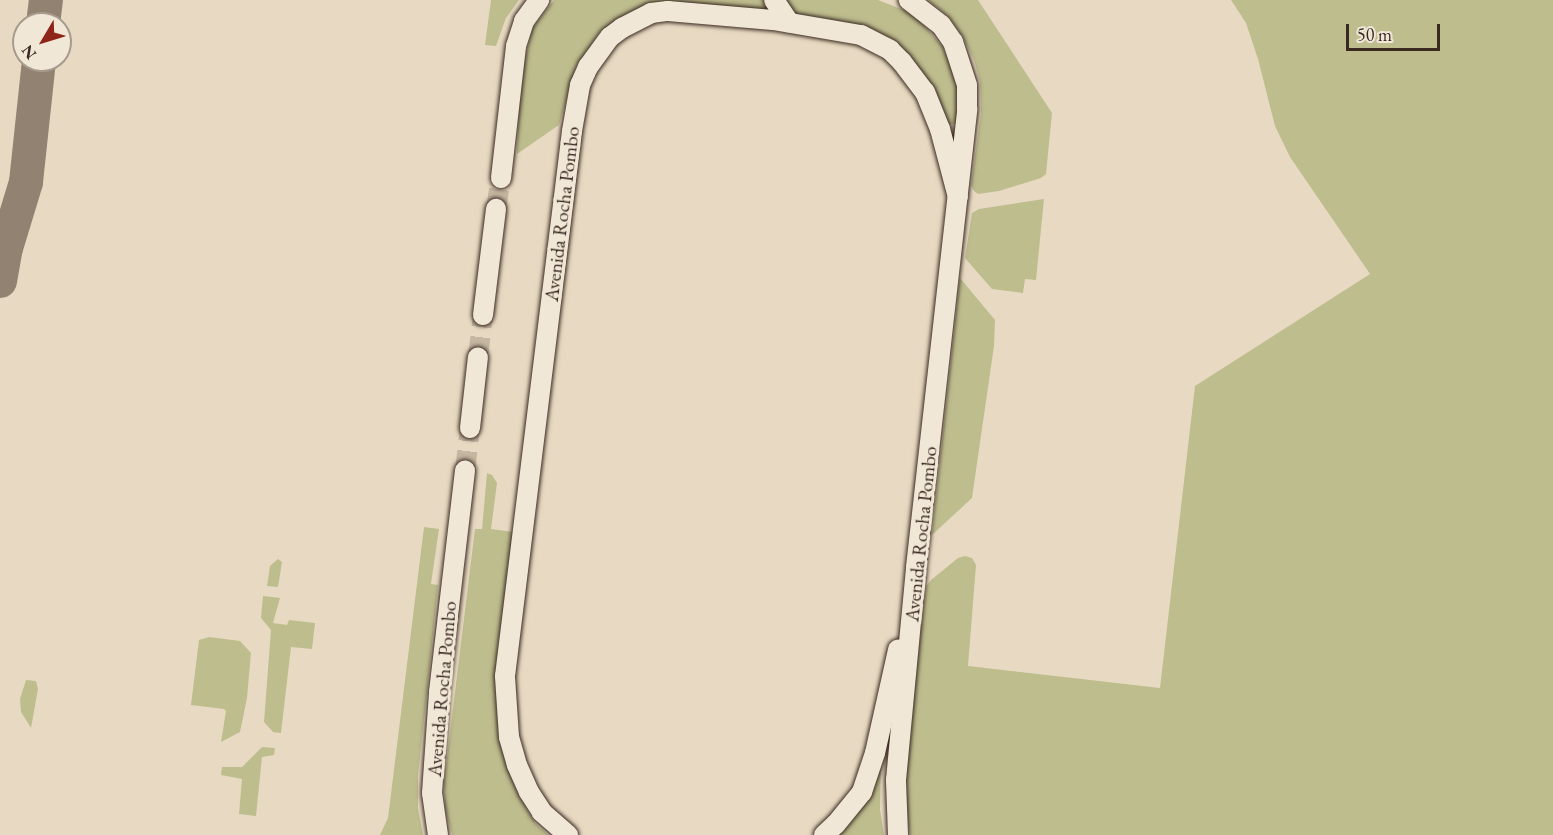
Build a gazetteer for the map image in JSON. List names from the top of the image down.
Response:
{
  "streets": {
    "main road": ["Avenida Rocha Pombo"]
  },
  "scale_bar": "50 m",
  "north": "bottom left"
}
